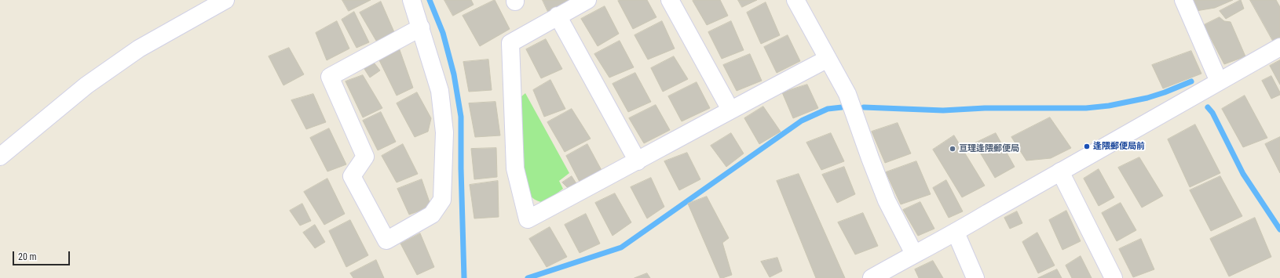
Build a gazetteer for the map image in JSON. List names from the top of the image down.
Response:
{
  "places": ["逢隈郵便局前", "亘理逢隈郵便局"],
  "scale_bar": "20 m"
}
